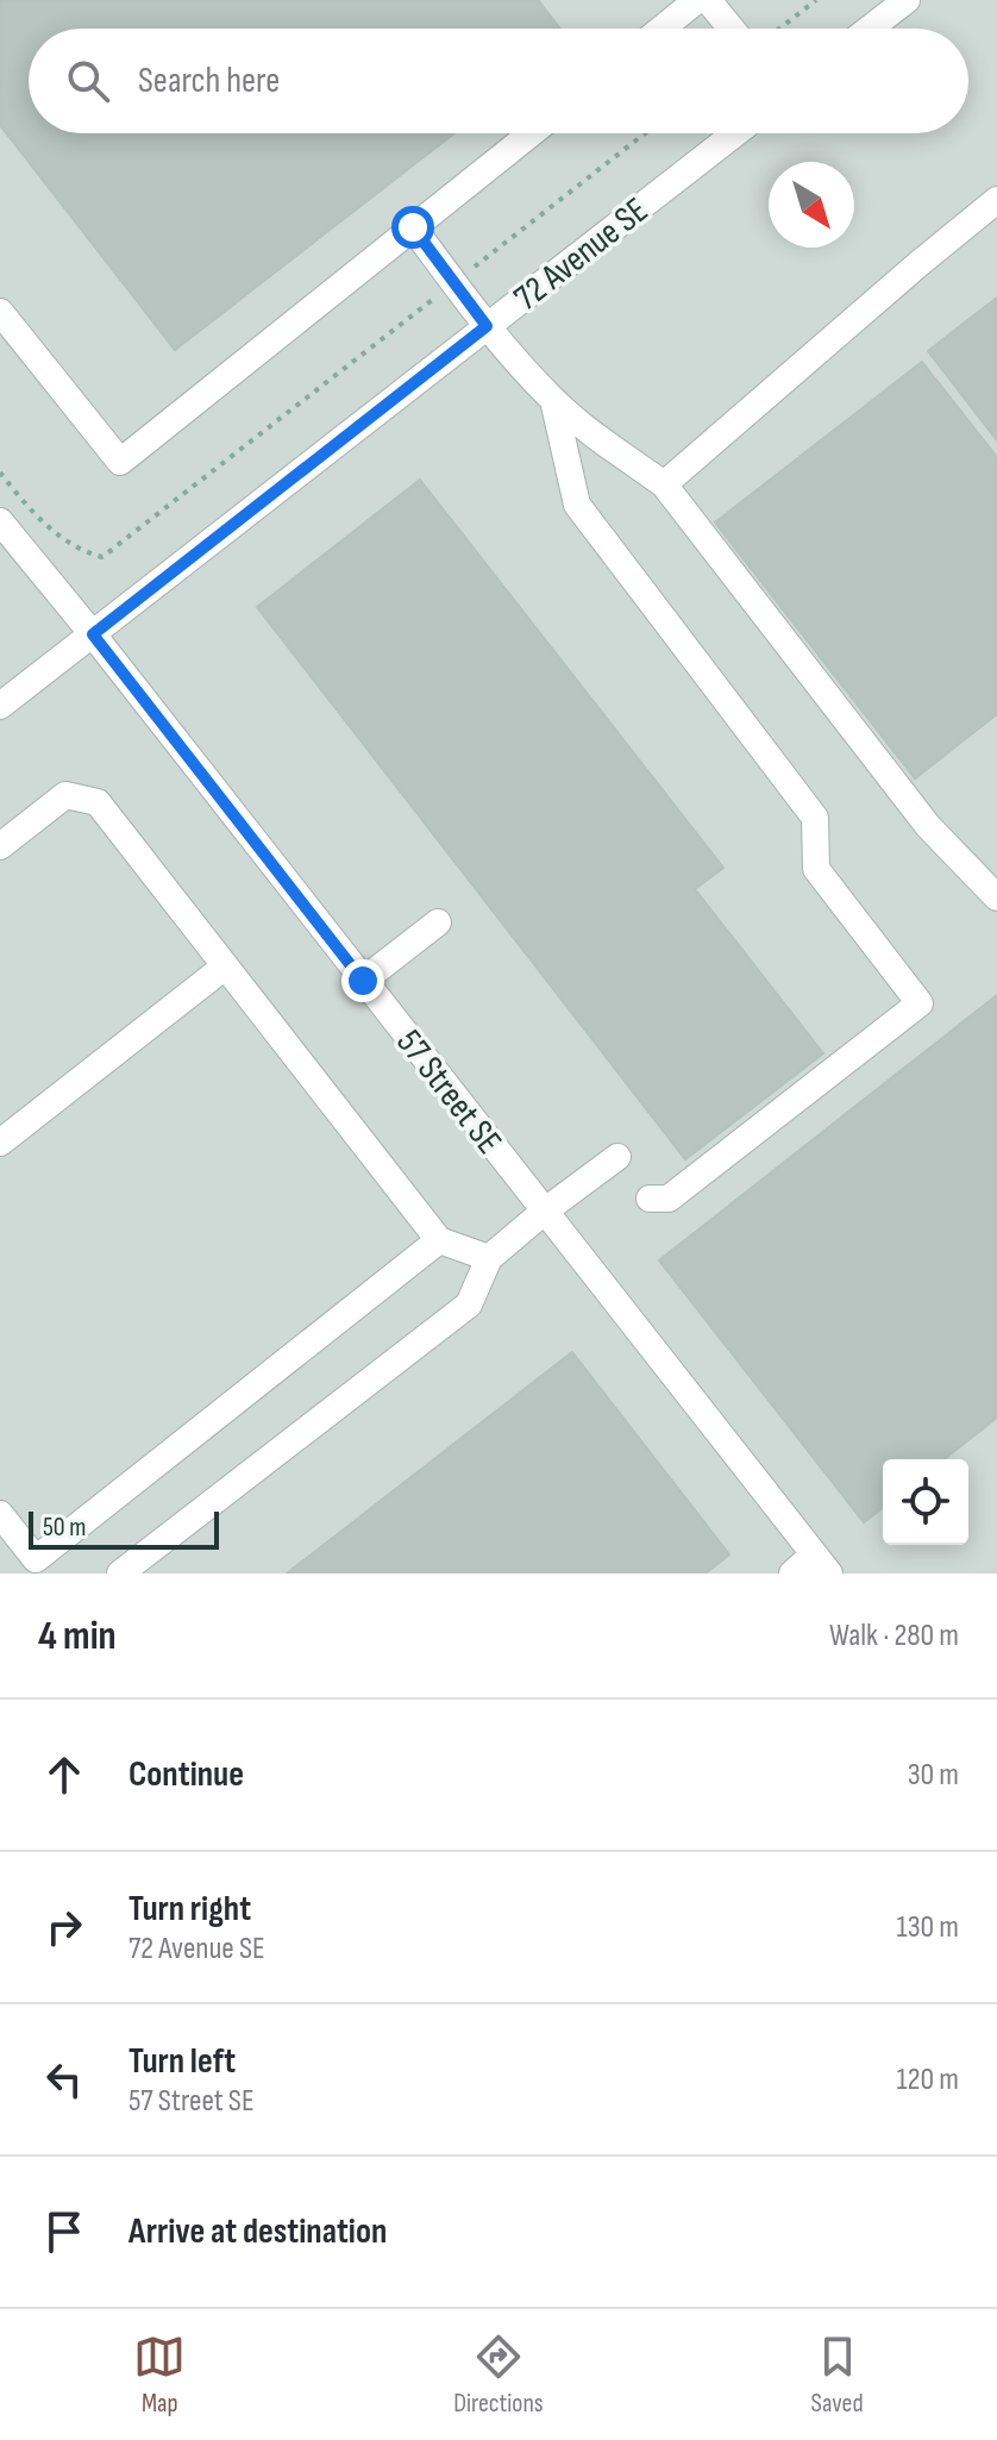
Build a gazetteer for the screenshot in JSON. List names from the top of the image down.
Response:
{
  "streets": {
    "street": ["72 Avenue SE", "57 Street SE"]
  },
  "crossings": [
    ["72 Avenue SE", "57 Street SE"]
  ],
  "scale_bar": "50 m",
  "north": "bottom right",
  "page": {
    "search": "Search here",
    "scale": "50 m",
    "heading": ["4 min", "Walk · 280 m"],
    "list": [
      ["Continue", "30 m"],
      ["Turn right", "72 Avenue SE", "130 m"],
      ["Turn left", "57 Street SE", "120 m"],
      "Arrive at destination"
    ],
    "nav": ["Map", "Directions", "Saved"]
  }
}
